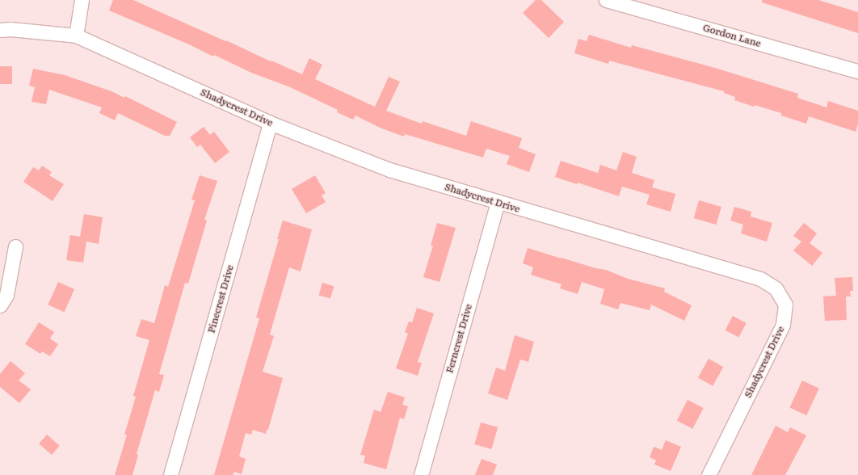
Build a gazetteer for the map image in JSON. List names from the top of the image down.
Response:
{
  "streets": {
    "street": [
      "Gordon Lane",
      "Shadycrest Drive",
      "Pinecrest Drive",
      "Ferncrest Drive"
    ]
  },
  "crossings": [
    ["Shadycrest Drive", "Pinecrest Drive"],
    ["Shadycrest Drive", "Ferncrest Drive"]
  ]
}
